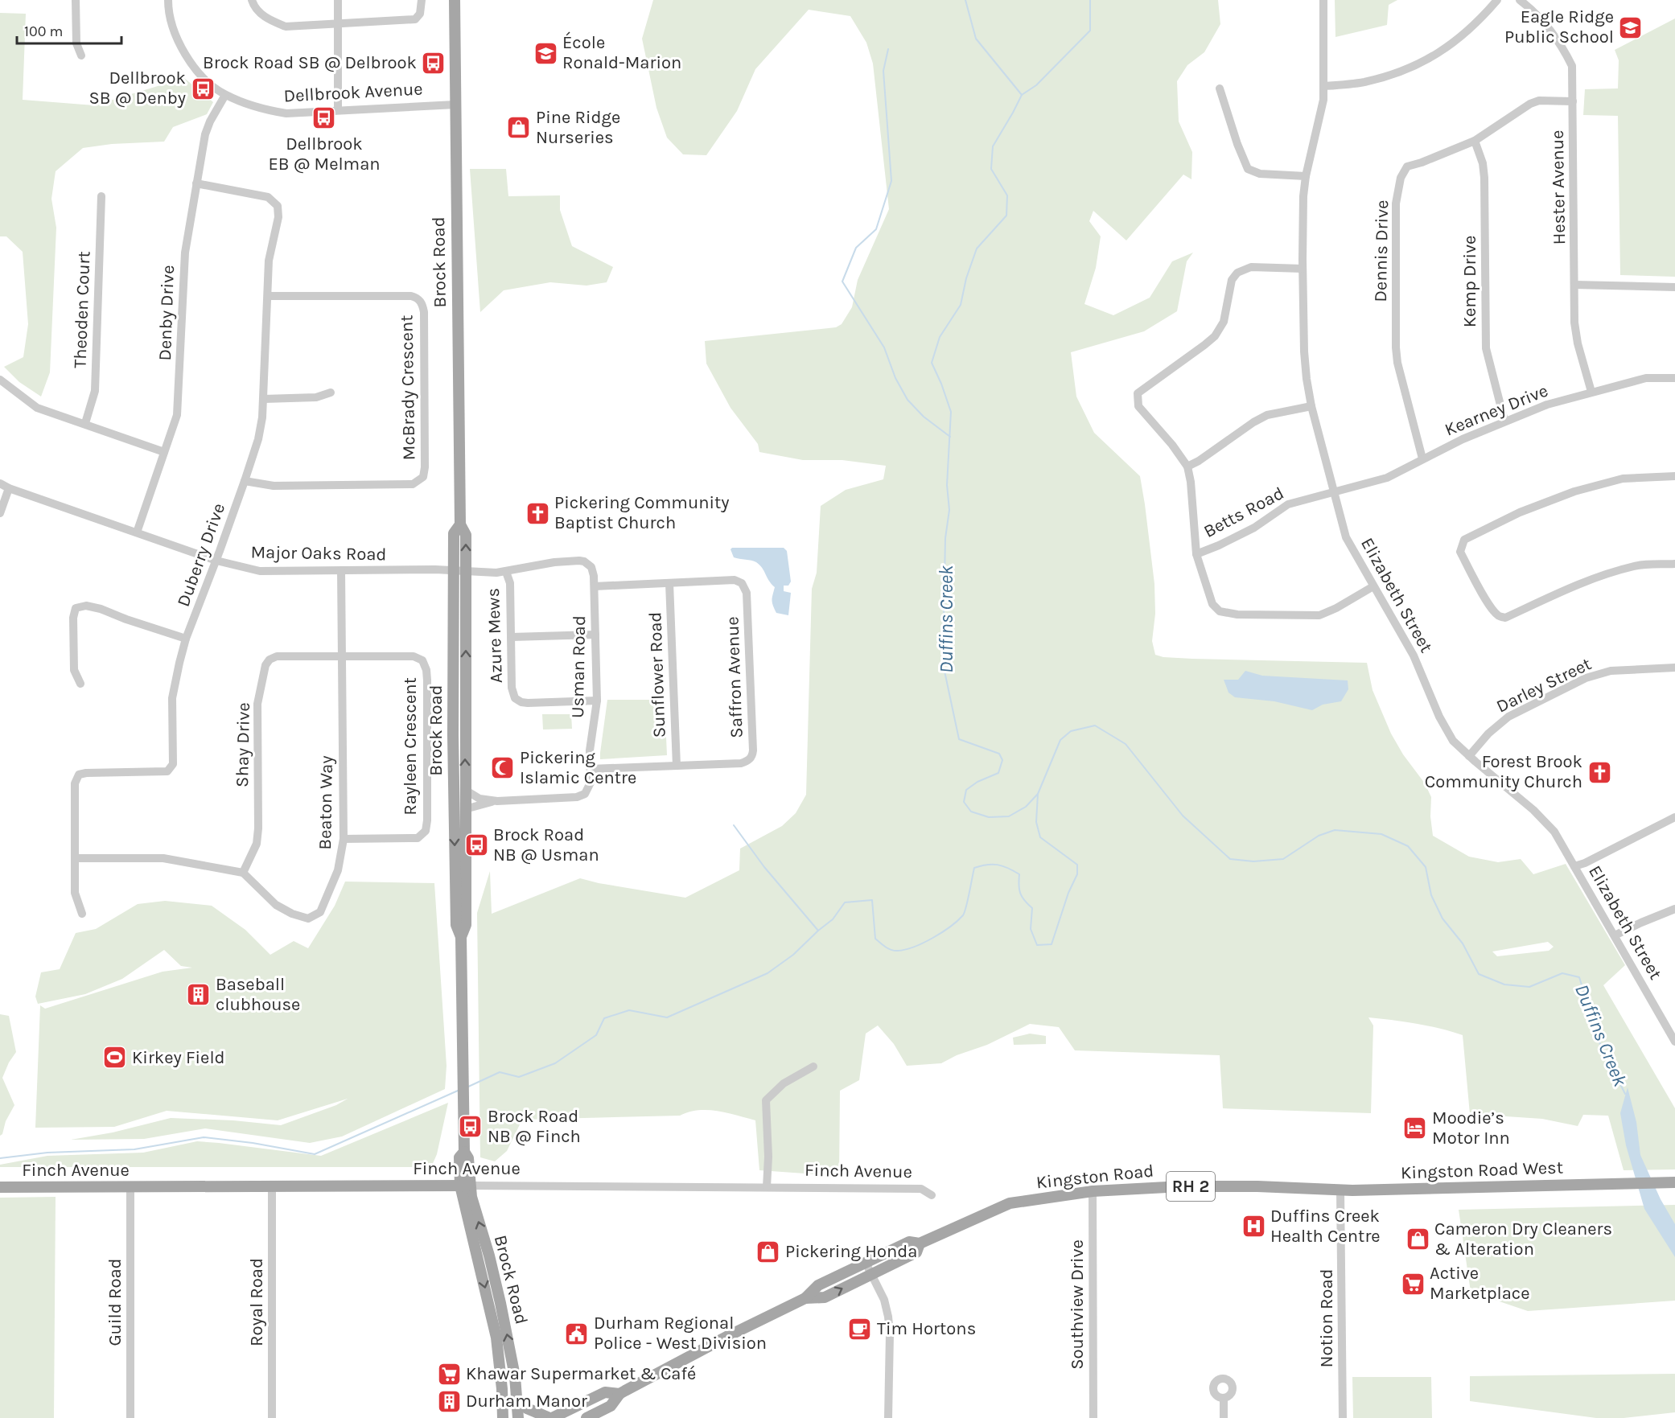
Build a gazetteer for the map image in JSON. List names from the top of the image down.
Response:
{
  "streets": {
    "main road": [
      "Brock Road",
      "Finch Avenue",
      "Kingston Road West",
      "Kingston Road",
      "RH 2"
    ],
    "street": [
      "Dellbrook Avenue",
      "Hester Avenue",
      "Dennis Drive",
      "Kemp Drive",
      "Theoden Court",
      "Denby Drive",
      "McBrady Crescent",
      "Kearney Drive",
      "Betts Road",
      "Major Oaks Road",
      "Duberry Drive",
      "Elizabeth Street",
      "Azure Mews",
      "Usman Road",
      "Sunflower Road",
      "Saffron Avenue",
      "Darley Street",
      "Shay Drive",
      "Rayleen Crescent",
      "Beaton Way",
      "Guild Road",
      "Royal Road",
      "Southview Drive",
      "Notion Road"
    ]
  },
  "crossings": [
    ["Dellbrook Avenue", "Brock Road"],
    ["Dellbrook Avenue", "Denby Drive"],
    ["Hester Avenue", "Dennis Drive"],
    ["Hester Avenue", "Kearney Drive"],
    ["Dennis Drive", "Kemp Drive"],
    ["Dennis Drive", "Kearney Drive"],
    ["Brock Road", "Major Oaks Road"],
    ["Brock Road", "Usman Road"],
    ["Brock Road", "Finch Avenue"],
    ["Kemp Drive", "Kearney Drive"],
    ["Denby Drive", "Major Oaks Road"],
    ["Denby Drive", "Duberry Drive"],
    ["McBrady Crescent", "Duberry Drive"],
    ["Kearney Drive", "Betts Road"],
    ["Kearney Drive", "Elizabeth Street"],
    ["Betts Road", "Elizabeth Street"],
    ["Major Oaks Road", "Duberry Drive"],
    ["Major Oaks Road", "Azure Mews"],
    ["Major Oaks Road", "Usman Road"],
    ["Major Oaks Road", "Beaton Way"],
    ["Elizabeth Street", "Darley Street"],
    ["Azure Mews", "Usman Road"],
    ["Usman Road", "Saffron Avenue"],
    ["Sunflower Road", "Saffron Avenue"],
    ["Shay Drive", "Rayleen Crescent"],
    ["Shay Drive", "Beaton Way"],
    ["Rayleen Crescent", "Beaton Way"],
    ["Finch Avenue", "Guild Road"],
    ["Finch Avenue", "Royal Road"],
    ["Kingston Road West", "Kingston Road"],
    ["Kingston Road West", "Notion Road"],
    ["Kingston Road", "Southview Drive"],
    ["Kingston Road", "Notion Road"]
  ],
  "water": ["Duffins Creek"],
  "places": {
    "school or university": ["Eagle Ridge Public School", "École Ronald-Marion"],
    "bus stop": [
      "Brock Road SB @ Delbrook",
      "Dellbrook SB @ Denby",
      "Dellbrook EB @ Melman",
      "Brock Road NB @ Usman",
      "Brock Road NB @ Finch"
    ],
    "shop": ["Pine Ridge Nurseries", "Cameron Dry Cleaners & Alteration", "Pickering Honda"],
    "church": ["Pickering Community Baptist Church", "Forest Brook Community Church"],
    "mosque": ["Pickering Islamic Centre"],
    "building": ["Baseball clubhouse", "Durham Manor"],
    "sports": ["Kirkey Field"],
    "hotel": ["Moodie’s Motor Inn"],
    "hospital": ["Duffins Creek Health Centre"],
    "supermarket": ["Active Marketplace", "Khawar Supermarket & Café"],
    "cafe": ["Tim Hortons"],
    "public building": ["Durham Regional Police - West Division"]
  },
  "scale_bar": "100 m"
}
